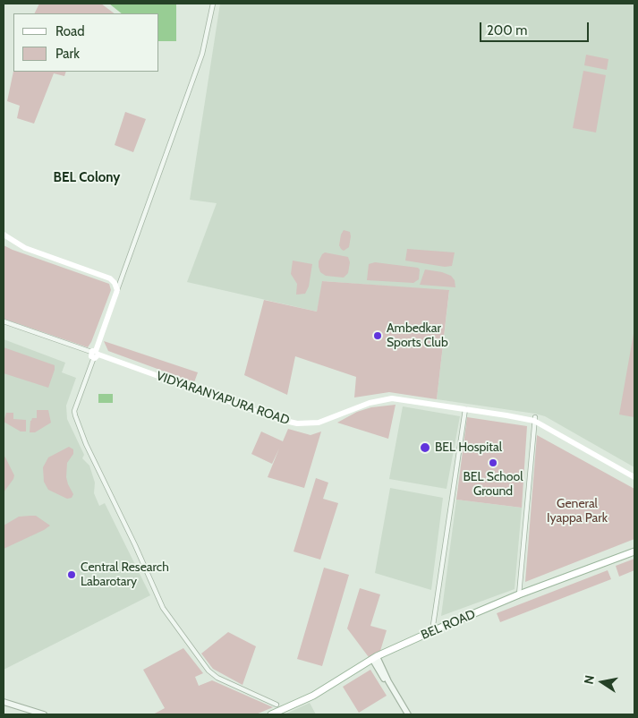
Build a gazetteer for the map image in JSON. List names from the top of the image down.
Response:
{
  "streets": {
    "main road": ["VIDYARANYAPURA ROAD", "BEL ROAD"]
  },
  "districts": ["BEL Colony"],
  "parks": ["General Iyappa Park"],
  "places": [
    "Ambedkar Sports Club",
    "BEL Hospital",
    "BEL School Ground",
    "Central Research Labarotary"
  ],
  "legend": ["Road", "Park"],
  "scale_bar": "200 m",
  "north": "left"
}
